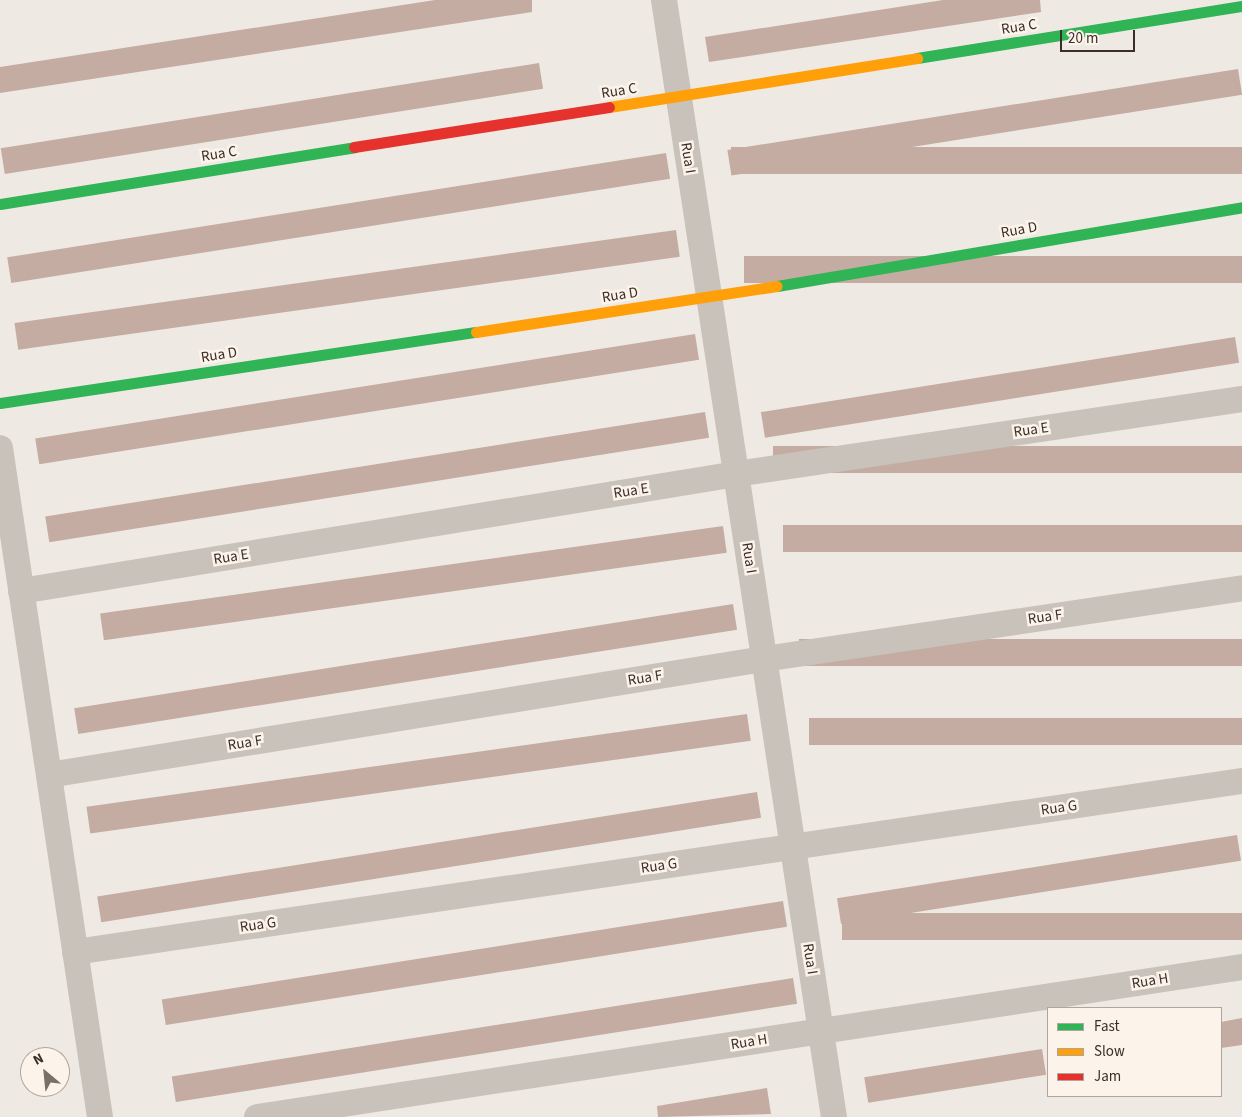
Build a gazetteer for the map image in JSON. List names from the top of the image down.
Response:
{
  "streets": {
    "street": [
      "Rua C",
      "Rua I",
      "Rua D",
      "Rua E",
      "Rua F",
      "Rua G",
      "Rua H"
    ]
  },
  "crossings": [
    ["Rua C", "Rua I"],
    ["Rua I", "Rua D"],
    ["Rua I", "Rua E"],
    ["Rua I", "Rua F"],
    ["Rua I", "Rua G"],
    ["Rua I", "Rua H"]
  ],
  "legend": ["Fast", "Slow", "Jam"],
  "scale_bar": "20 m",
  "north": "top left"
}
